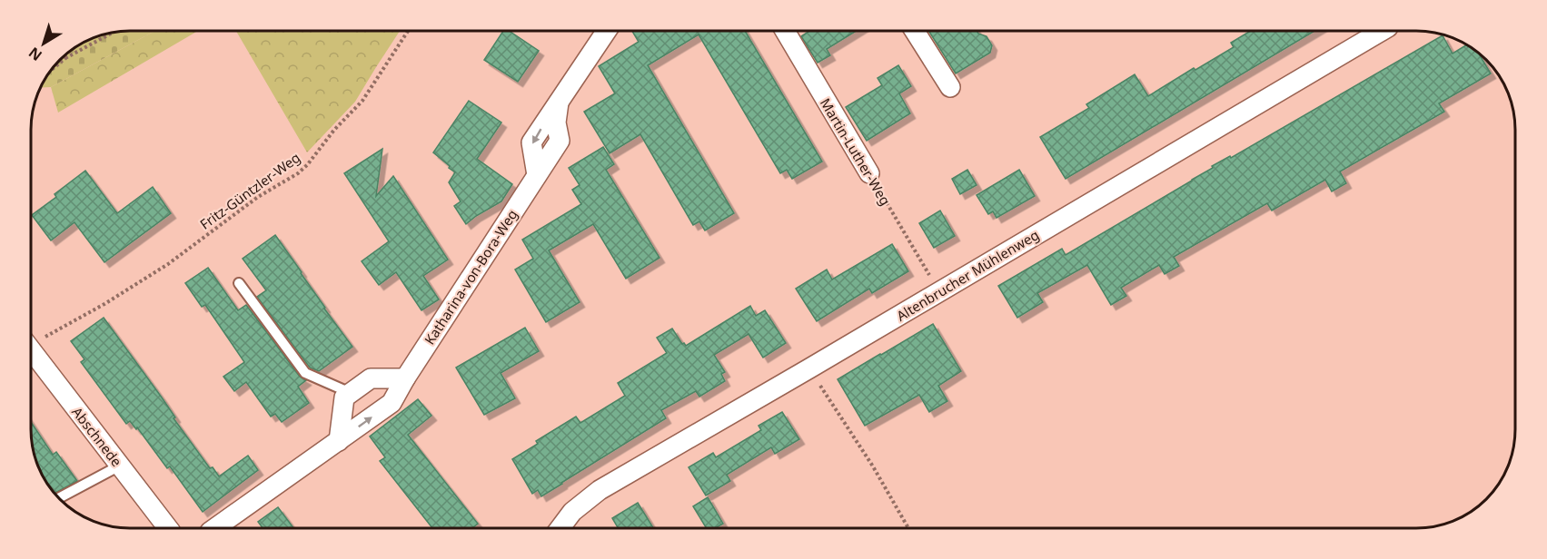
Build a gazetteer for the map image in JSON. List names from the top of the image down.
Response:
{
  "streets": {
    "street": [
      "Martin-Luther-Weg",
      "Altenbrucher Mühlenweg",
      "Katharina-von-Bora-Weg",
      "Abschnede"
    ],
    "path": ["Fritz-Güntzler-Weg"]
  },
  "north": "bottom left"
}
